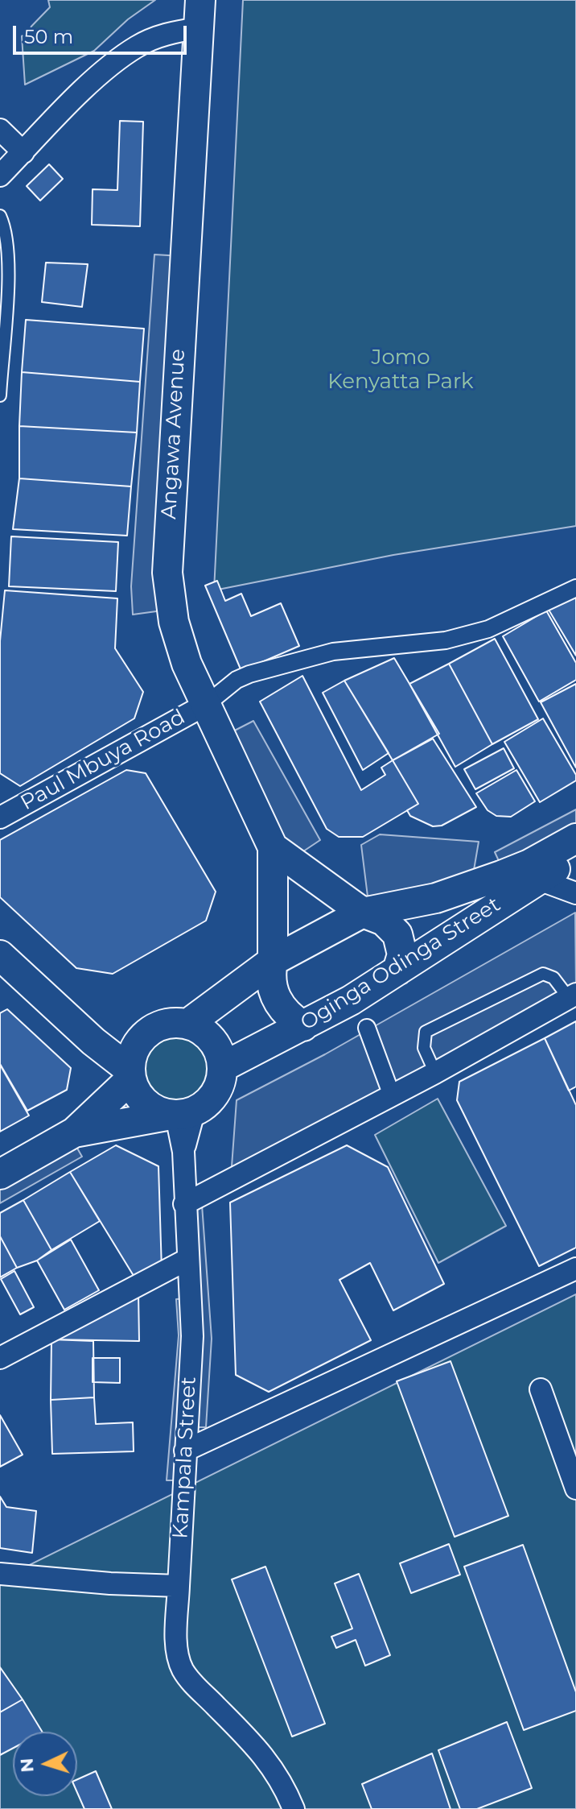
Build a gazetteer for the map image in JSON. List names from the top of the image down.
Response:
{
  "streets": {
    "main road": ["Angawa Avenue", "Oginga Odinga Street"],
    "street": ["Paul Mbuya Road", "Kampala Street"]
  },
  "crossings": [
    ["Angawa Avenue", "Paul Mbuya Road"],
    ["Angawa Avenue", "Oginga Odinga Street"],
    ["Oginga Odinga Street", "Kampala Street"]
  ],
  "parks": ["Jomo Kenyatta Park"],
  "scale_bar": "50 m",
  "north": "left"
}
